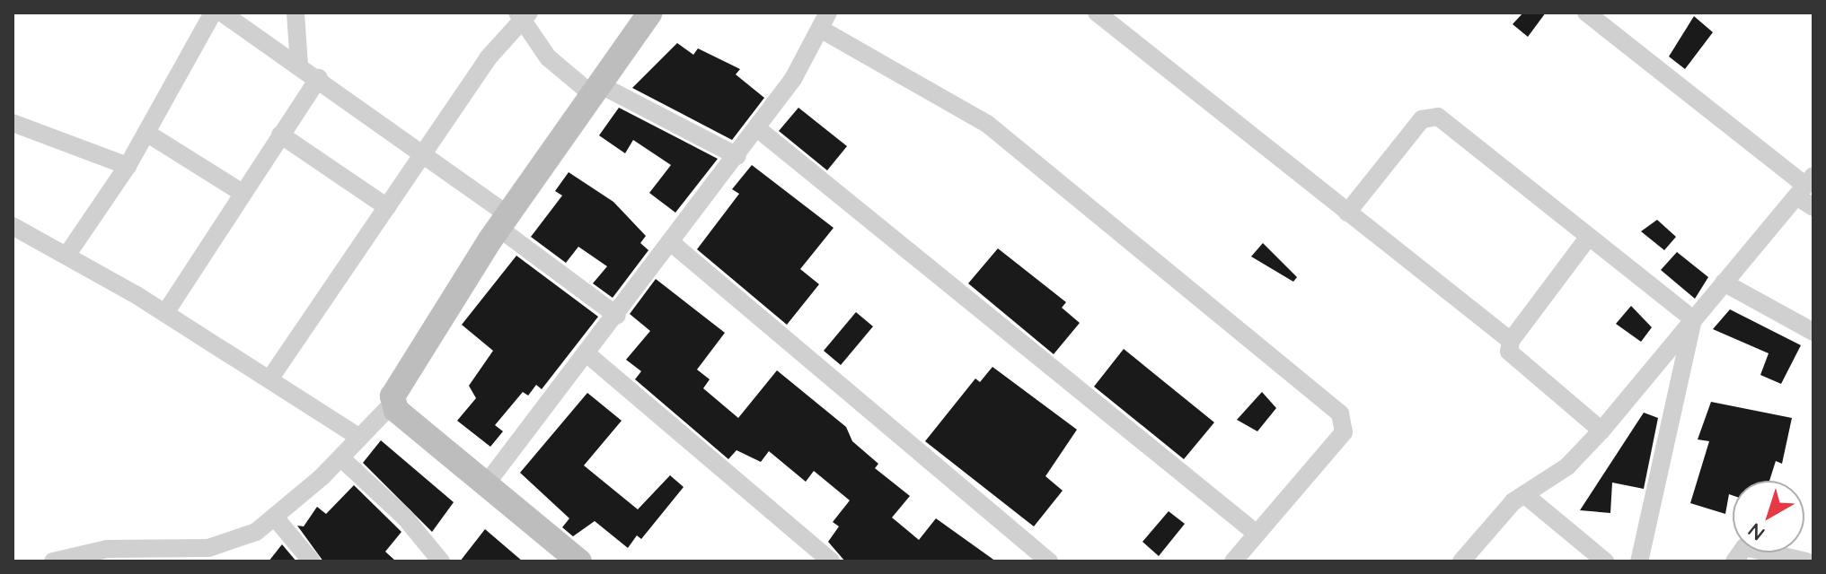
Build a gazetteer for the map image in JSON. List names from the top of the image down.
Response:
{
  "north": "bottom left"
}
